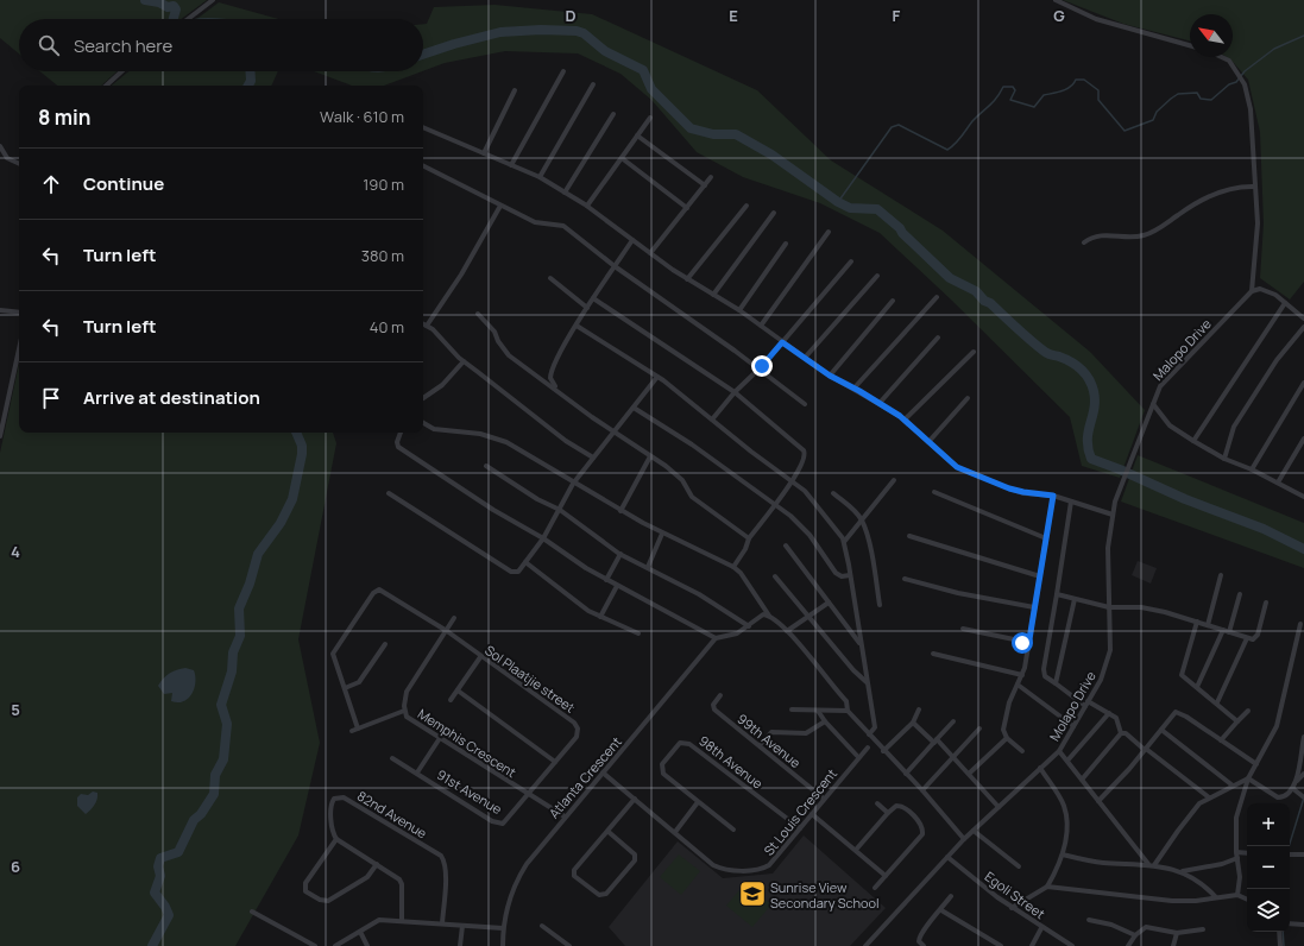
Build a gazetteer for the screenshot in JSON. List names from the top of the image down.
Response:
{
  "streets": {
    "street": [
      "Malopo Drive",
      "Sol Plaatjie street",
      "Molapo Drive",
      "99th Avenue",
      "Memphis Crescent",
      "98th Avenue",
      "Atlanta Crescent",
      "91st Avenue",
      "St Louis Crescent",
      "82nd Avenue",
      "Egoli Street"
    ]
  },
  "crossings": [
    ["Malopo Drive", "Molapo Drive"],
    ["Sol Plaatjie street", "Memphis Crescent"],
    ["Sol Plaatjie street", "91st Avenue"],
    ["Molapo Drive", "Egoli Street"],
    ["99th Avenue", "St Louis Crescent"],
    ["Memphis Crescent", "Atlanta Crescent"],
    ["Memphis Crescent", "91st Avenue"],
    ["98th Avenue", "St Louis Crescent"],
    ["Atlanta Crescent", "St Louis Crescent"]
  ],
  "places": {
    "school or university": ["Sunrise View Secondary School"]
  },
  "north": "top left",
  "page": {
    "search": "Search here",
    "heading": ["8 min", "Walk · 610 m"],
    "list": [
      ["Continue", "190 m"],
      ["Turn left", "380 m"],
      ["Turn left", "40 m"],
      "Arrive at destination"
    ],
    "map_buttons": ["+", "−"]
  },
  "grid": {
    "columns": [
      "D",
      "E",
      "F",
      "G"
    ],
    "rows": ["4", "5", "6"]
  }
}
